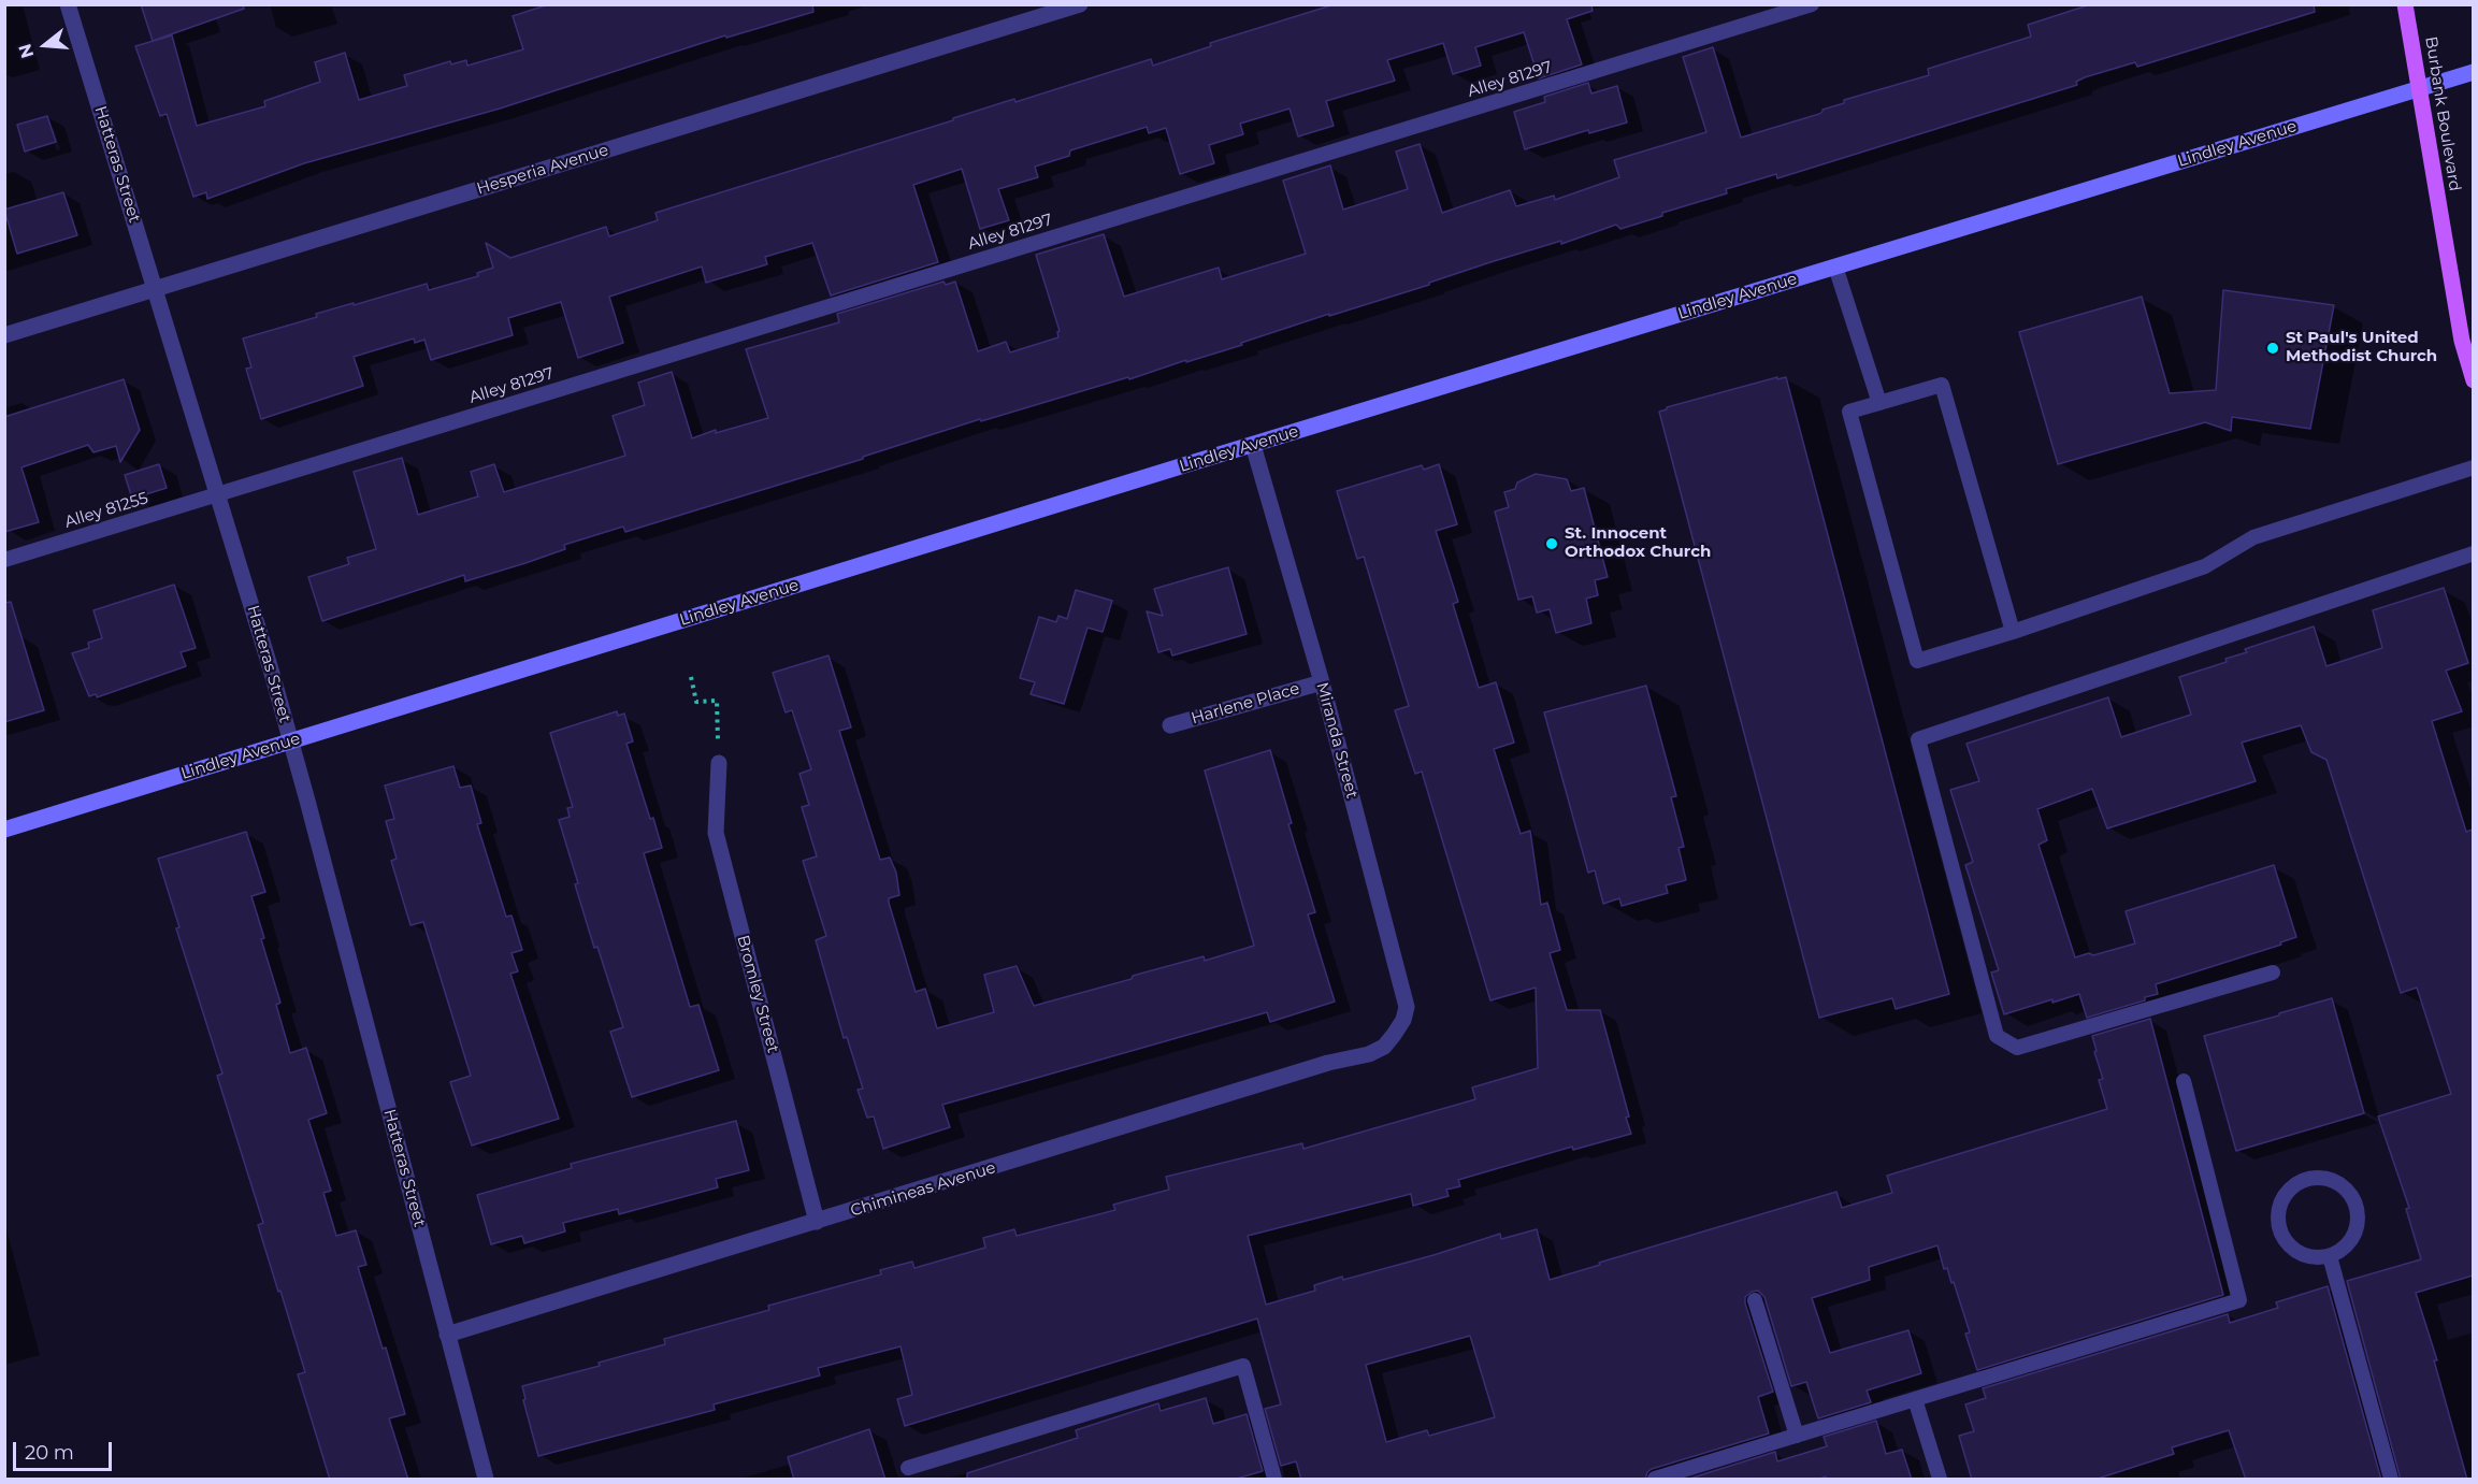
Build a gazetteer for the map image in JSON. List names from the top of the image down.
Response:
{
  "streets": {
    "main road": ["Burbank Boulevard", "Lindley Avenue"],
    "street": [
      "Hatteras Street",
      "Hesperia Avenue",
      "Harlene Place",
      "Miranda Street",
      "Bromley Street",
      "Chimineas Avenue"
    ],
    "lane": ["Alley 81297", "Alley 81255"]
  },
  "crossings": [
    ["Alley 81297", "Hatteras Street"],
    ["Alley 81297", "Alley 81255"],
    ["Burbank Boulevard", "Lindley Avenue"],
    ["Lindley Avenue", "Hatteras Street"],
    ["Lindley Avenue", "Miranda Street"],
    ["Hatteras Street", "Hesperia Avenue"],
    ["Hatteras Street", "Alley 81255"],
    ["Hatteras Street", "Chimineas Avenue"],
    ["Harlene Place", "Miranda Street"],
    ["Miranda Street", "Chimineas Avenue"],
    ["Bromley Street", "Chimineas Avenue"]
  ],
  "places": ["St Paul's United Methodist Church", "St. Innocent Orthodox Church"],
  "scale_bar": "20 m",
  "north": "left"
}
